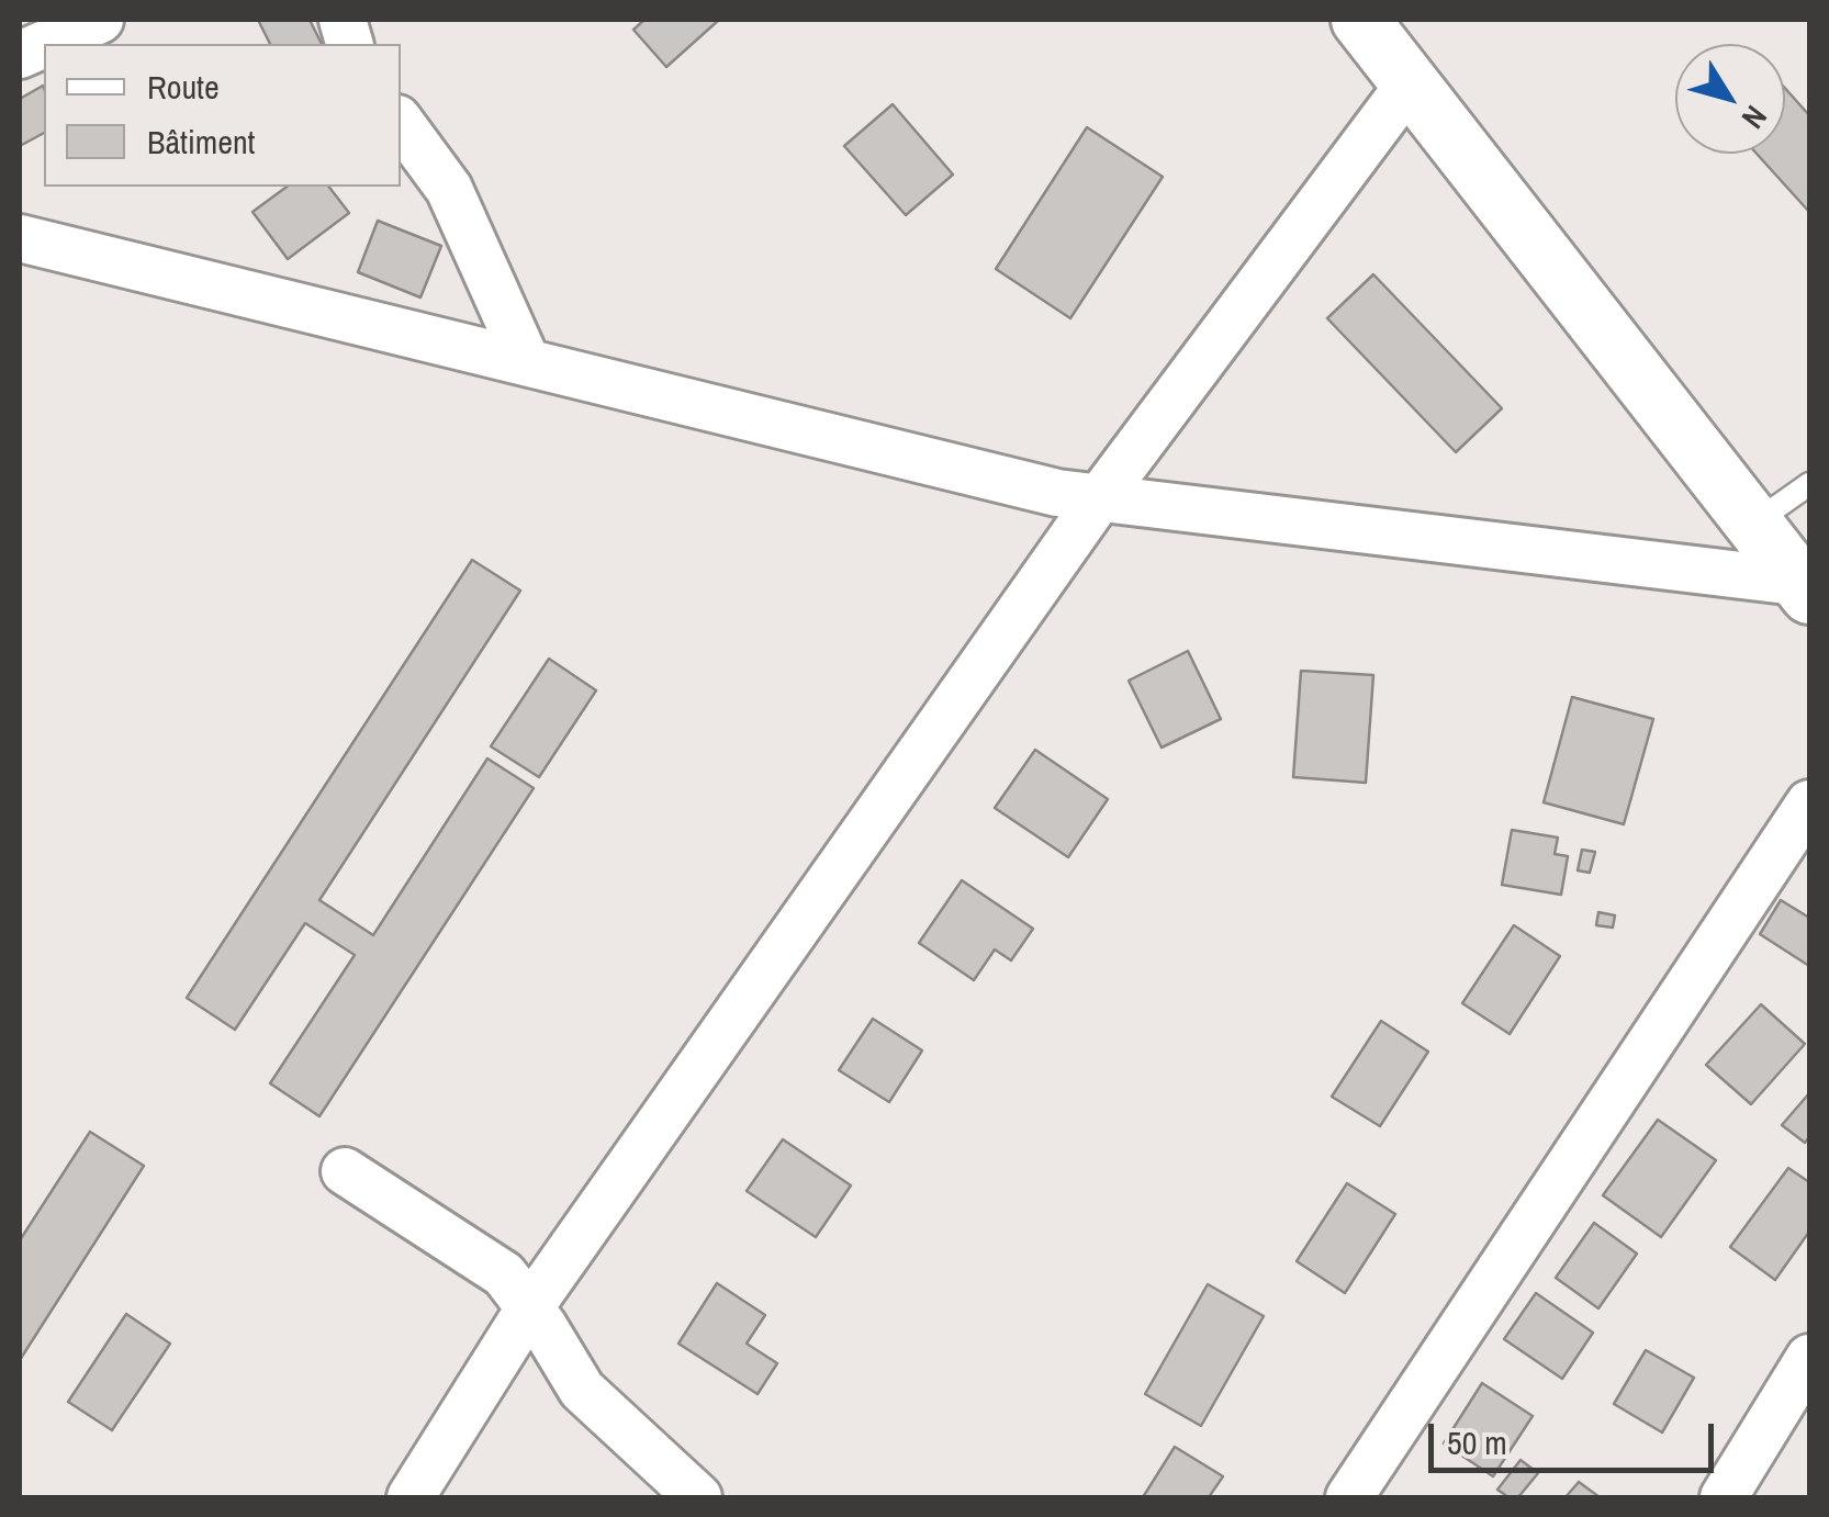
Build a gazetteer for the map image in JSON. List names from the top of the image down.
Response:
{
  "legend": ["Route", "Bâtiment"],
  "scale_bar": "50 m",
  "north": "bottom right"
}
